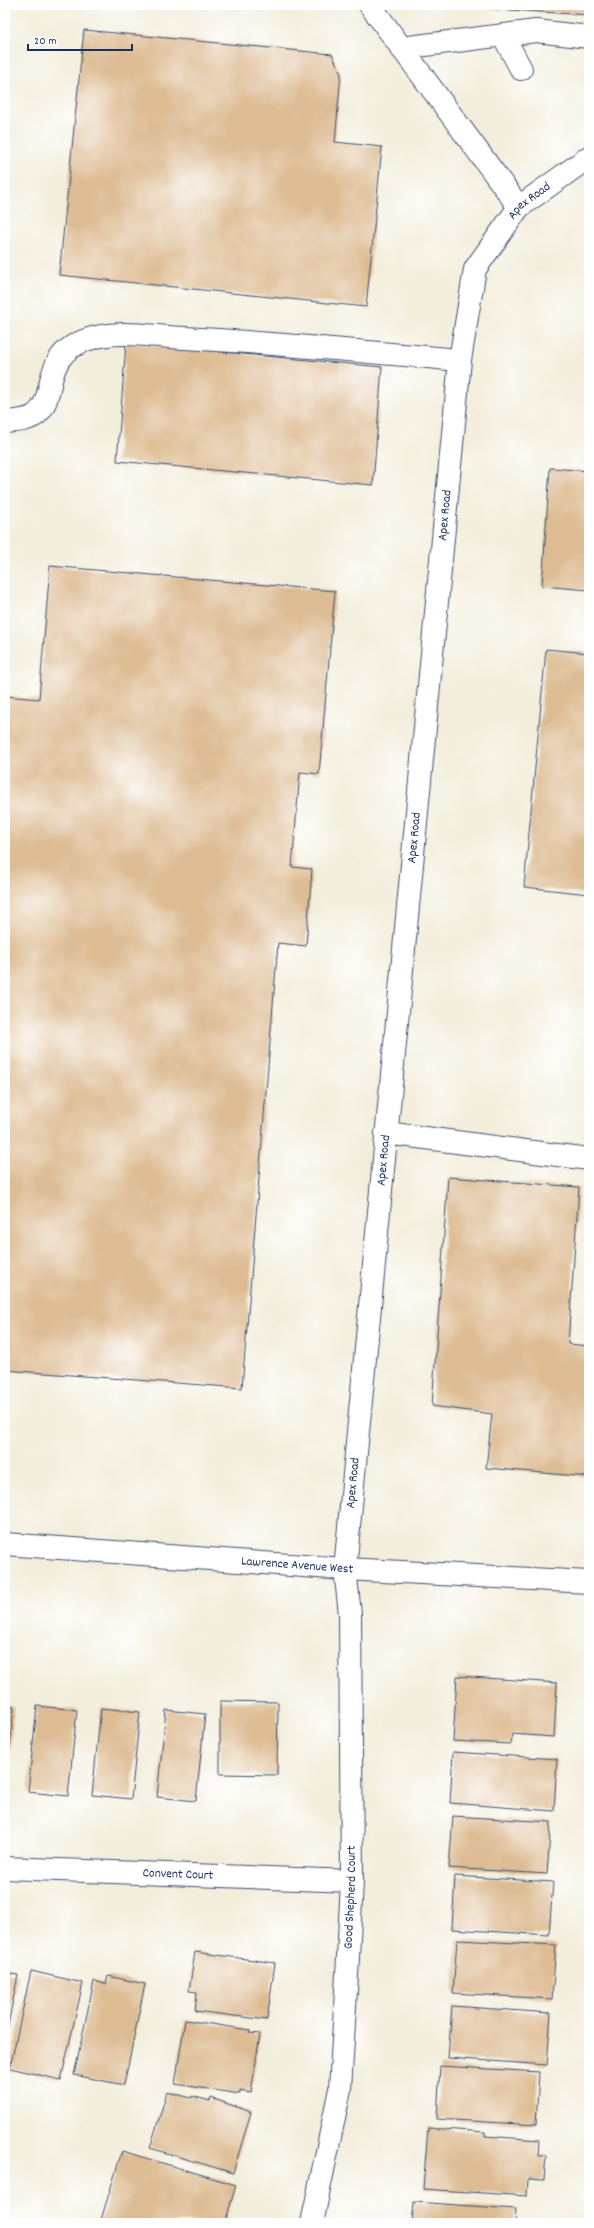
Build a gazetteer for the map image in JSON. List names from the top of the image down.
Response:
{
  "streets": {
    "street": [
      "Apex Road",
      "Lawrence Avenue West",
      "Convent Court",
      "Good Shepherd Court"
    ]
  },
  "crossings": [
    ["Apex Road", "Lawrence Avenue West"],
    ["Apex Road", "Good Shepherd Court"],
    ["Lawrence Avenue West", "Good Shepherd Court"],
    ["Convent Court", "Good Shepherd Court"]
  ],
  "scale_bar": "20 m"
}
